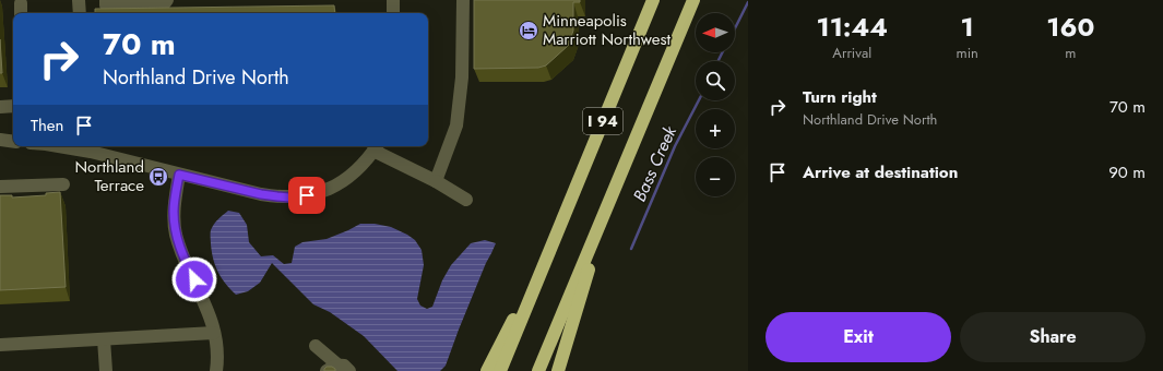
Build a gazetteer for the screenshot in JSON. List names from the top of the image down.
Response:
{
  "streets": {
    "highway": ["I 94"]
  },
  "water": ["Bass Creek"],
  "places": {
    "hotel": ["Minneapolis Marriott Northwest"],
    "bus stop": ["Northland Terrace"]
  },
  "north": "left",
  "page": {
    "eta": [
      "11:44",
      "Arrival",
      "1",
      "min",
      "160",
      "m"
    ],
    "map_buttons": ["+", "−"],
    "turn": ["70 m", "Northland Drive North"],
    "list": [
      {
        "name": "Turn right",
        "note": "Northland Drive North",
        "value": "70 m"
      },
      {
        "name": "Arrive at destination",
        "value": "90 m"
      }
    ],
    "then": "Then",
    "buttons": ["Exit", "Share"]
  }
}
